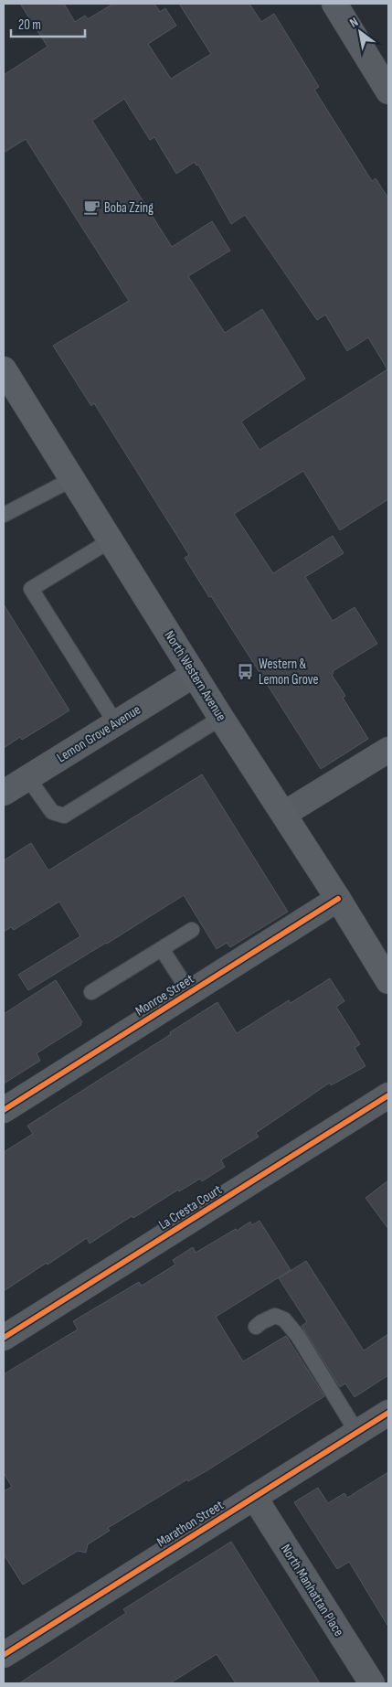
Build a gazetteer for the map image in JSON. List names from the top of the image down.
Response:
{
  "streets": {
    "main road": ["North Western Avenue"],
    "street": [
      "Lemon Grove Avenue",
      "Monroe Street",
      "La Cresta Court",
      "Marathon Street",
      "North Manhattan Place"
    ]
  },
  "crossings": [
    ["North Western Avenue", "Lemon Grove Avenue"],
    ["North Western Avenue", "Monroe Street"],
    ["Marathon Street", "North Manhattan Place"]
  ],
  "places": {
    "cafe": ["Boba Zzing"],
    "bus stop": ["Western & Lemon Grove"]
  },
  "scale_bar": "20 m",
  "north": "top left"
}
